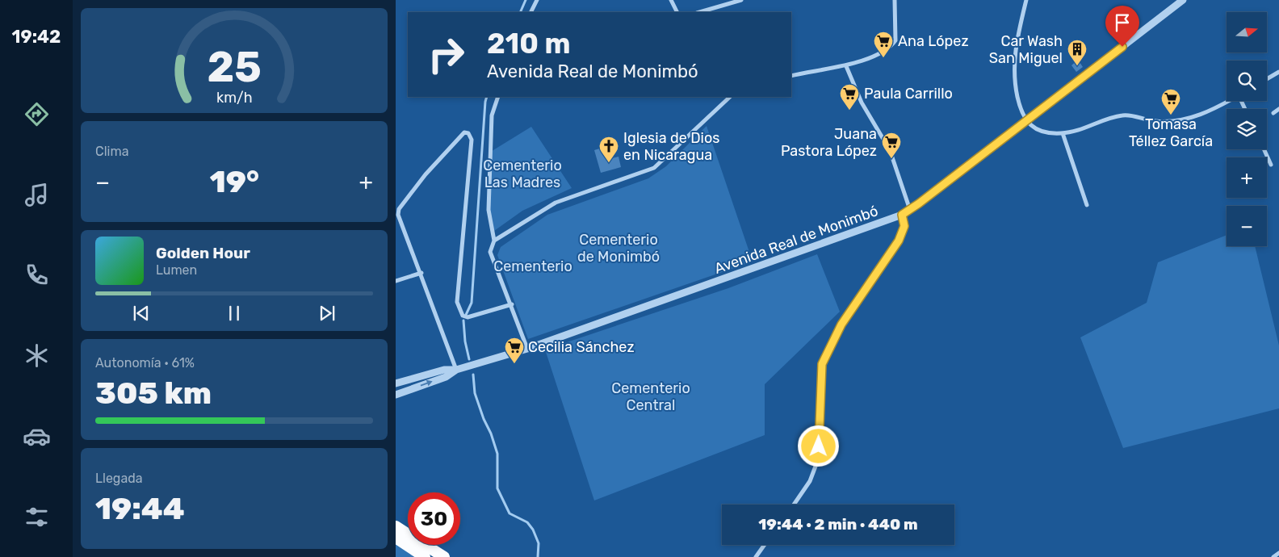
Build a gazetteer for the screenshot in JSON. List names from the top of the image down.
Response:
{
  "streets": {
    "street": ["Avenida Real de Monimbó"]
  },
  "parks": [
    "Cementerio Las Madres",
    "Cementerio de Monimbó",
    "Cementerio",
    "Cementerio Central"
  ],
  "places": {
    "supermarket": [
      "Ana López",
      "Paula Carrillo",
      "Tomasa Téllez García",
      "Juana Pastora López",
      "Cecilia Sánchez"
    ],
    "building": ["Car Wash San Miguel"],
    "church": ["Iglesia de Dios en Nicaragua"]
  },
  "north": "right",
  "page": {
    "tabs": "19:42",
    "map_buttons": ["+", "−"],
    "turn": ["210 m", "Avenida Real de Monimbó"],
    "tile": [
      "Clima",
      ["Autonomía · 61%", "305 km"],
      ["Llegada", "19:44"]
    ],
    "heat": ["−", "19°", "+"],
    "song": ["Golden Hour", "Lumen"],
    "limit": "30",
    "trip": "19:44 · 2 min · 440 m",
    "gauge": ["25", "km/h"]
  }
}
